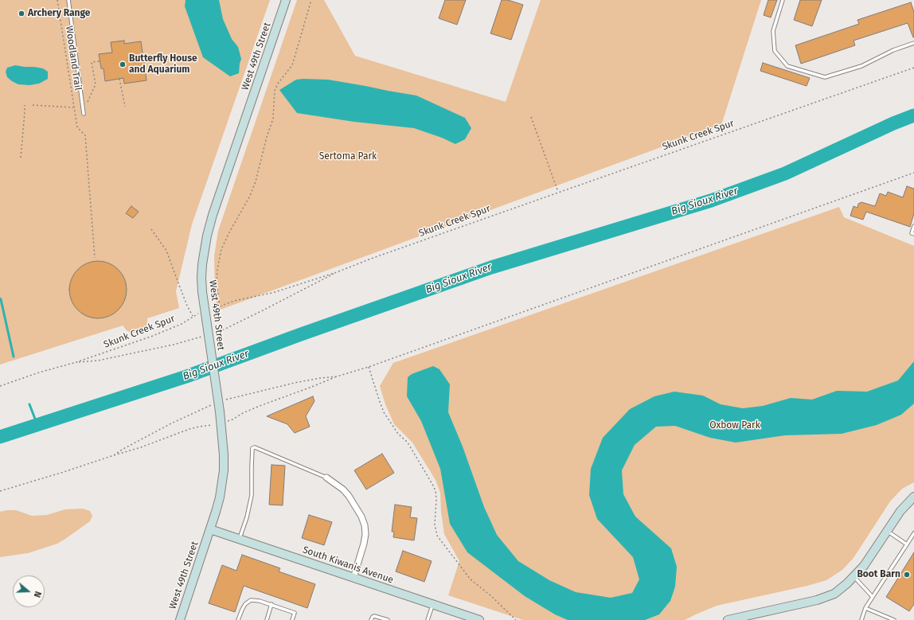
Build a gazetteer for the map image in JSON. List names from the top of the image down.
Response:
{
  "streets": {
    "main road": ["West 49th Street", "South Kiwanis Avenue"],
    "path": ["Woodland Trail", "Skunk Creek Spur"]
  },
  "crossings": [
    ["West 49th Street", "Skunk Creek Spur"],
    ["West 49th Street", "South Kiwanis Avenue"]
  ],
  "water": ["Big Sioux River"],
  "parks": ["Sertoma Park", "Oxbow Park"],
  "places": ["Archery Range", "Butterfly House and Aquarium", "Boot Barn"],
  "north": "right"
}
